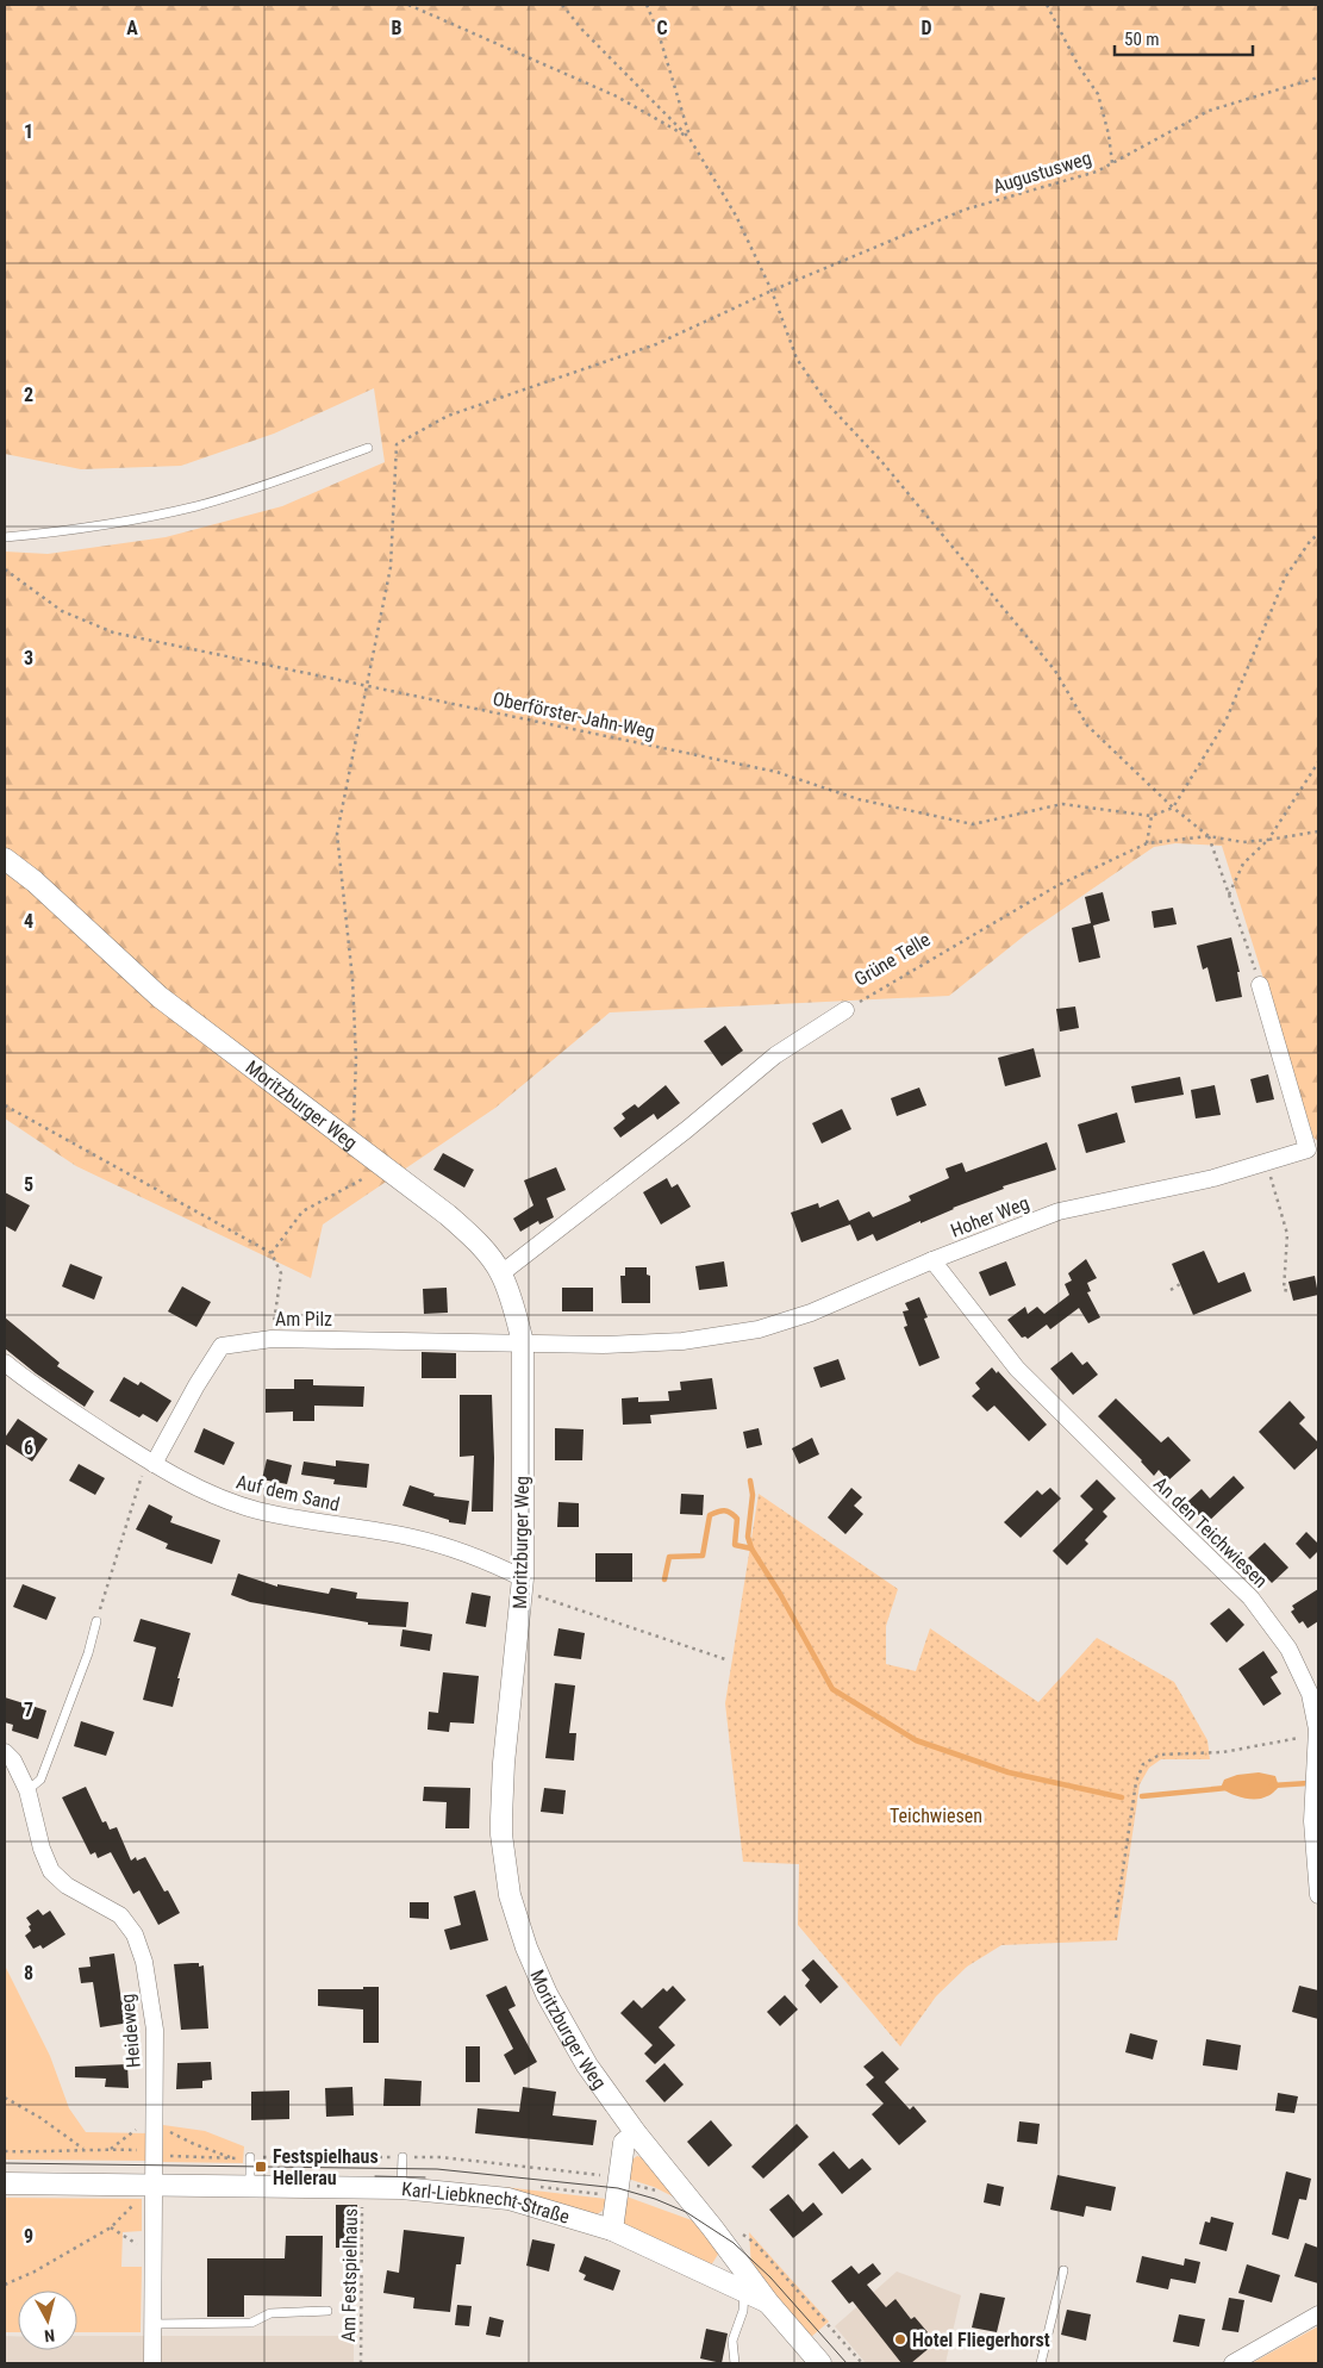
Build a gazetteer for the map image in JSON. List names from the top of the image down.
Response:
{
  "streets": {
    "street": [
      "Grüne Telle",
      "Moritzburger Weg",
      "Hoher Weg",
      "Am Pilz",
      "Auf dem Sand",
      "An den Teichwiesen",
      "Heideweg",
      "Karl-Liebknecht-Straße"
    ],
    "path": ["Augustusweg", "Oberförster-Jahn-Weg", "Am Festspielhaus"]
  },
  "crossings": [
    ["Augustusweg", "Oberförster-Jahn-Weg"],
    ["Grüne Telle", "Moritzburger Weg"],
    ["Moritzburger Weg", "Hoher Weg"],
    ["Moritzburger Weg", "Am Pilz"],
    ["Moritzburger Weg", "Auf dem Sand"],
    ["Moritzburger Weg", "Karl-Liebknecht-Straße"],
    ["Hoher Weg", "Am Pilz"],
    ["Hoher Weg", "An den Teichwiesen"],
    ["Am Pilz", "Auf dem Sand"],
    ["Heideweg", "Karl-Liebknecht-Straße"],
    ["Karl-Liebknecht-Straße", "Am Festspielhaus"]
  ],
  "parks": ["Teichwiesen"],
  "places": {
    "transit": ["Festspielhaus Hellerau"],
    "other": ["Hotel Fliegerhorst"]
  },
  "scale_bar": "50 m",
  "north": "bottom",
  "grid": {
    "columns": [
      "A",
      "B",
      "C",
      "D"
    ],
    "rows": [
      "1",
      "2",
      "3",
      "4",
      "5",
      "6",
      "7",
      "8",
      "9"
    ]
  }
}
